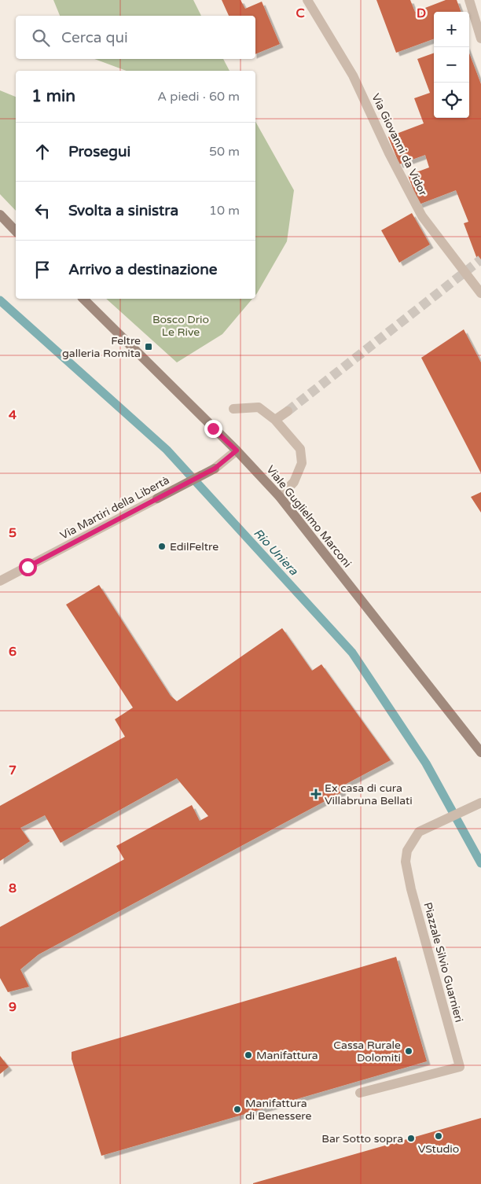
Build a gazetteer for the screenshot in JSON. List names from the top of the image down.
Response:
{
  "streets": {
    "street": [
      "Via Giovanni da Vidor",
      "Via Martiri della Libertà",
      "Viale Guglielmo Marconi",
      "Piazzale Silvio Guarnieri"
    ]
  },
  "crossings": [
    ["Via Martiri della Libertà", "Viale Guglielmo Marconi"]
  ],
  "water": ["Rio Uniera"],
  "parks": ["Bosco Drio Le Rive"],
  "places": {
    "transit": ["Feltre galleria Romita"],
    "other": [
      "EdilFeltre",
      "Cassa Rurale Dolomiti",
      "Manifattura",
      "Manifattura di Benessere",
      "VStudio",
      "Bar Sotto sopra"
    ],
    "health": ["Ex casa di cura Villabruna Bellati"]
  },
  "page": {
    "map_buttons": ["+", "−"],
    "search": "Cerca qui",
    "heading": ["1 min", "A piedi · 60 m"],
    "list": [
      ["Prosegui", "50 m"],
      ["Svolta a sinistra", "10 m"],
      "Arrivo a destinazione"
    ]
  },
  "grid": {
    "columns": ["C", "D"],
    "rows": [
      "4",
      "5",
      "6",
      "7",
      "8",
      "9"
    ]
  }
}
